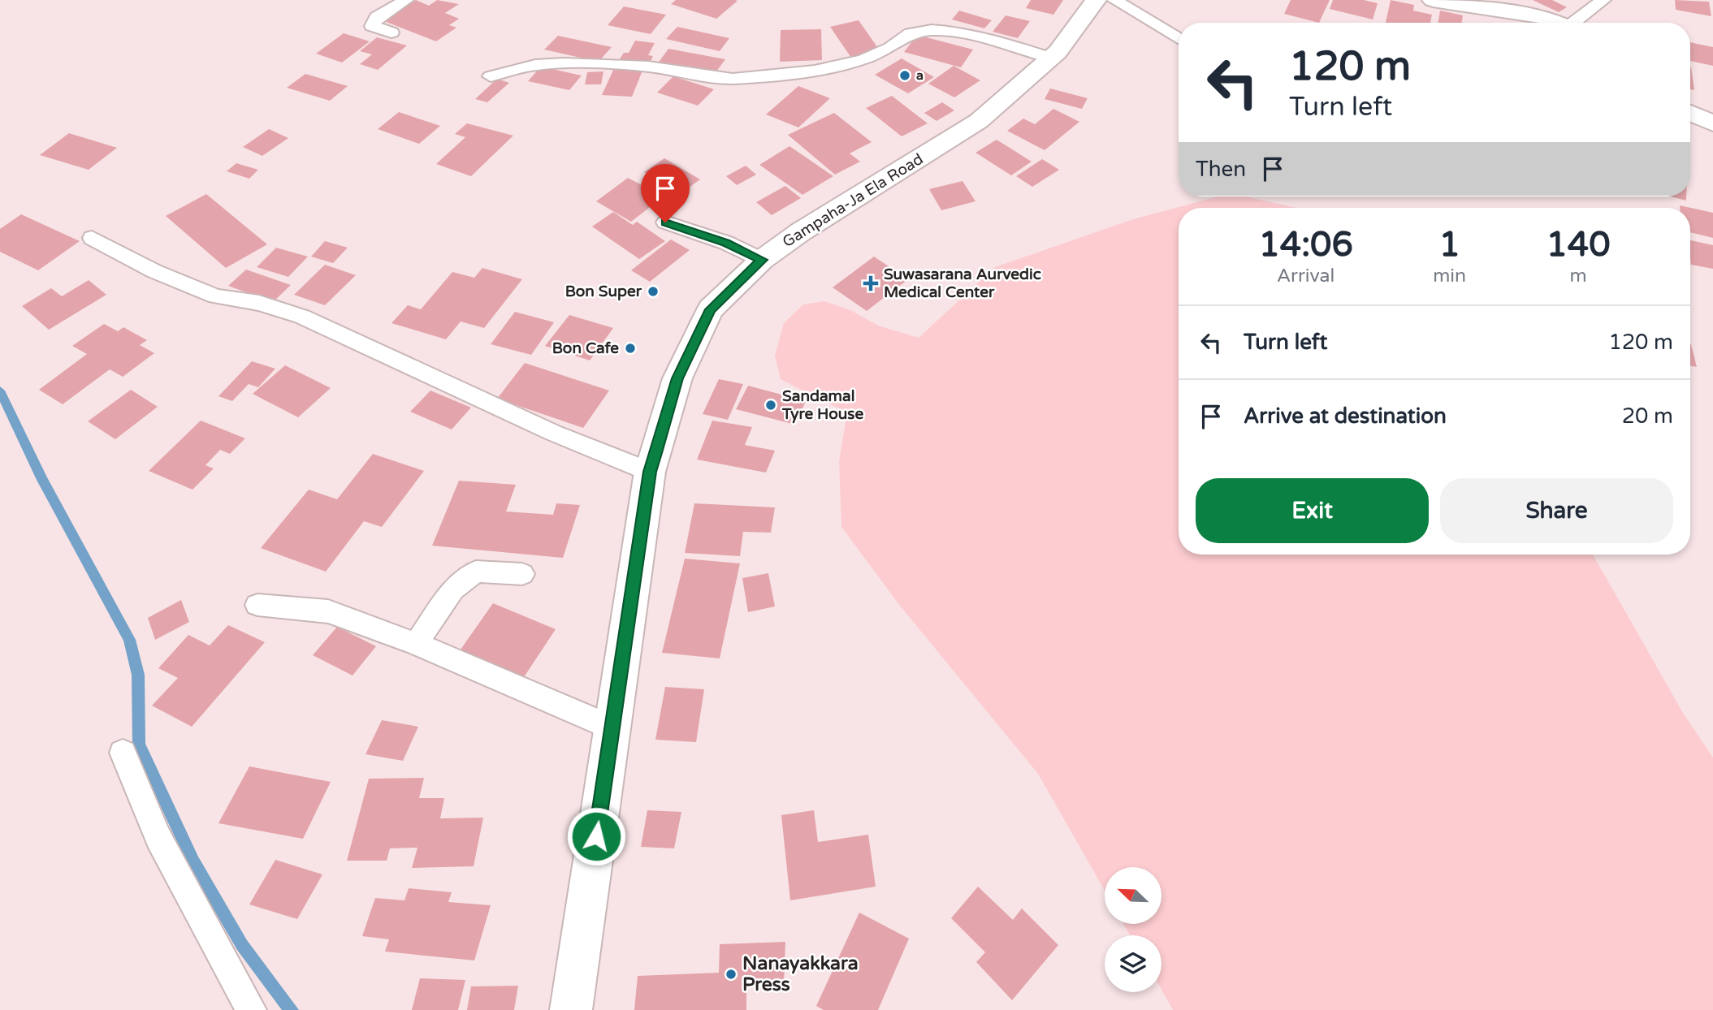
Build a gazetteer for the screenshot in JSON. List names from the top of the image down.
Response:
{
  "streets": {
    "main road": ["Gampaha-Ja Ela Road"]
  },
  "places": {
    "other": [
      "a",
      "Bon Super",
      "Bon Cafe",
      "Sandamal Tyre House",
      "Nanayakkara Press"
    ],
    "health": ["Suwasarana Aurvedic Medical Center"]
  },
  "north": "top left",
  "page": {
    "turn": ["120 m", "Turn left"],
    "then": "Then",
    "eta": [
      "14:06",
      "Arrival",
      "1",
      "min",
      "140",
      "m"
    ],
    "list": [
      {
        "name": "Turn left",
        "value": "120 m"
      },
      {
        "name": "Arrive at destination",
        "value": "20 m"
      }
    ],
    "buttons": ["Exit", "Share"]
  }
}
